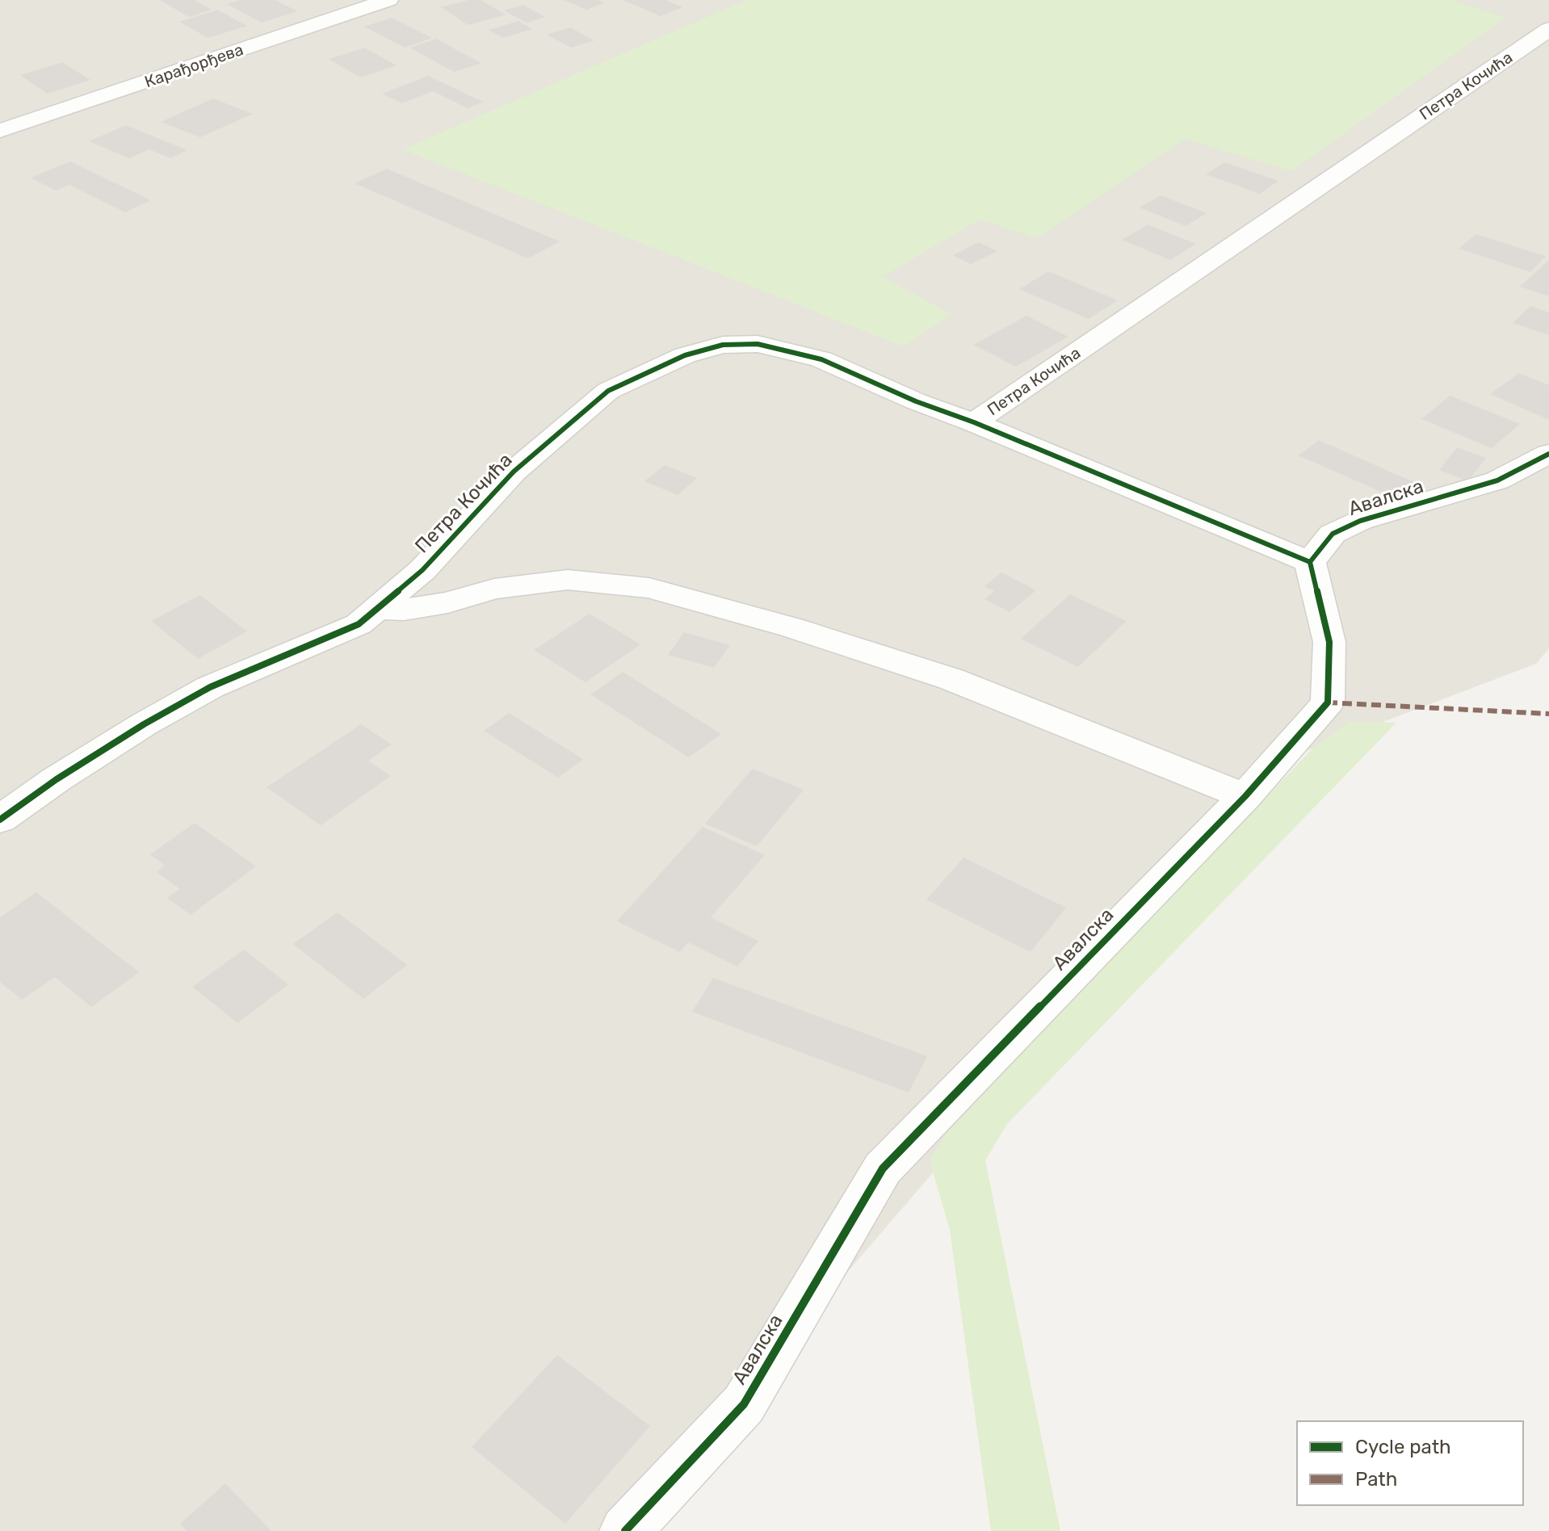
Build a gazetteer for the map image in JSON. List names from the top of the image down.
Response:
{
  "streets": {
    "street": ["Карађорђева", "Петра Кочића", "Авалска"]
  },
  "legend": ["Cycle path", "Path"]
}
